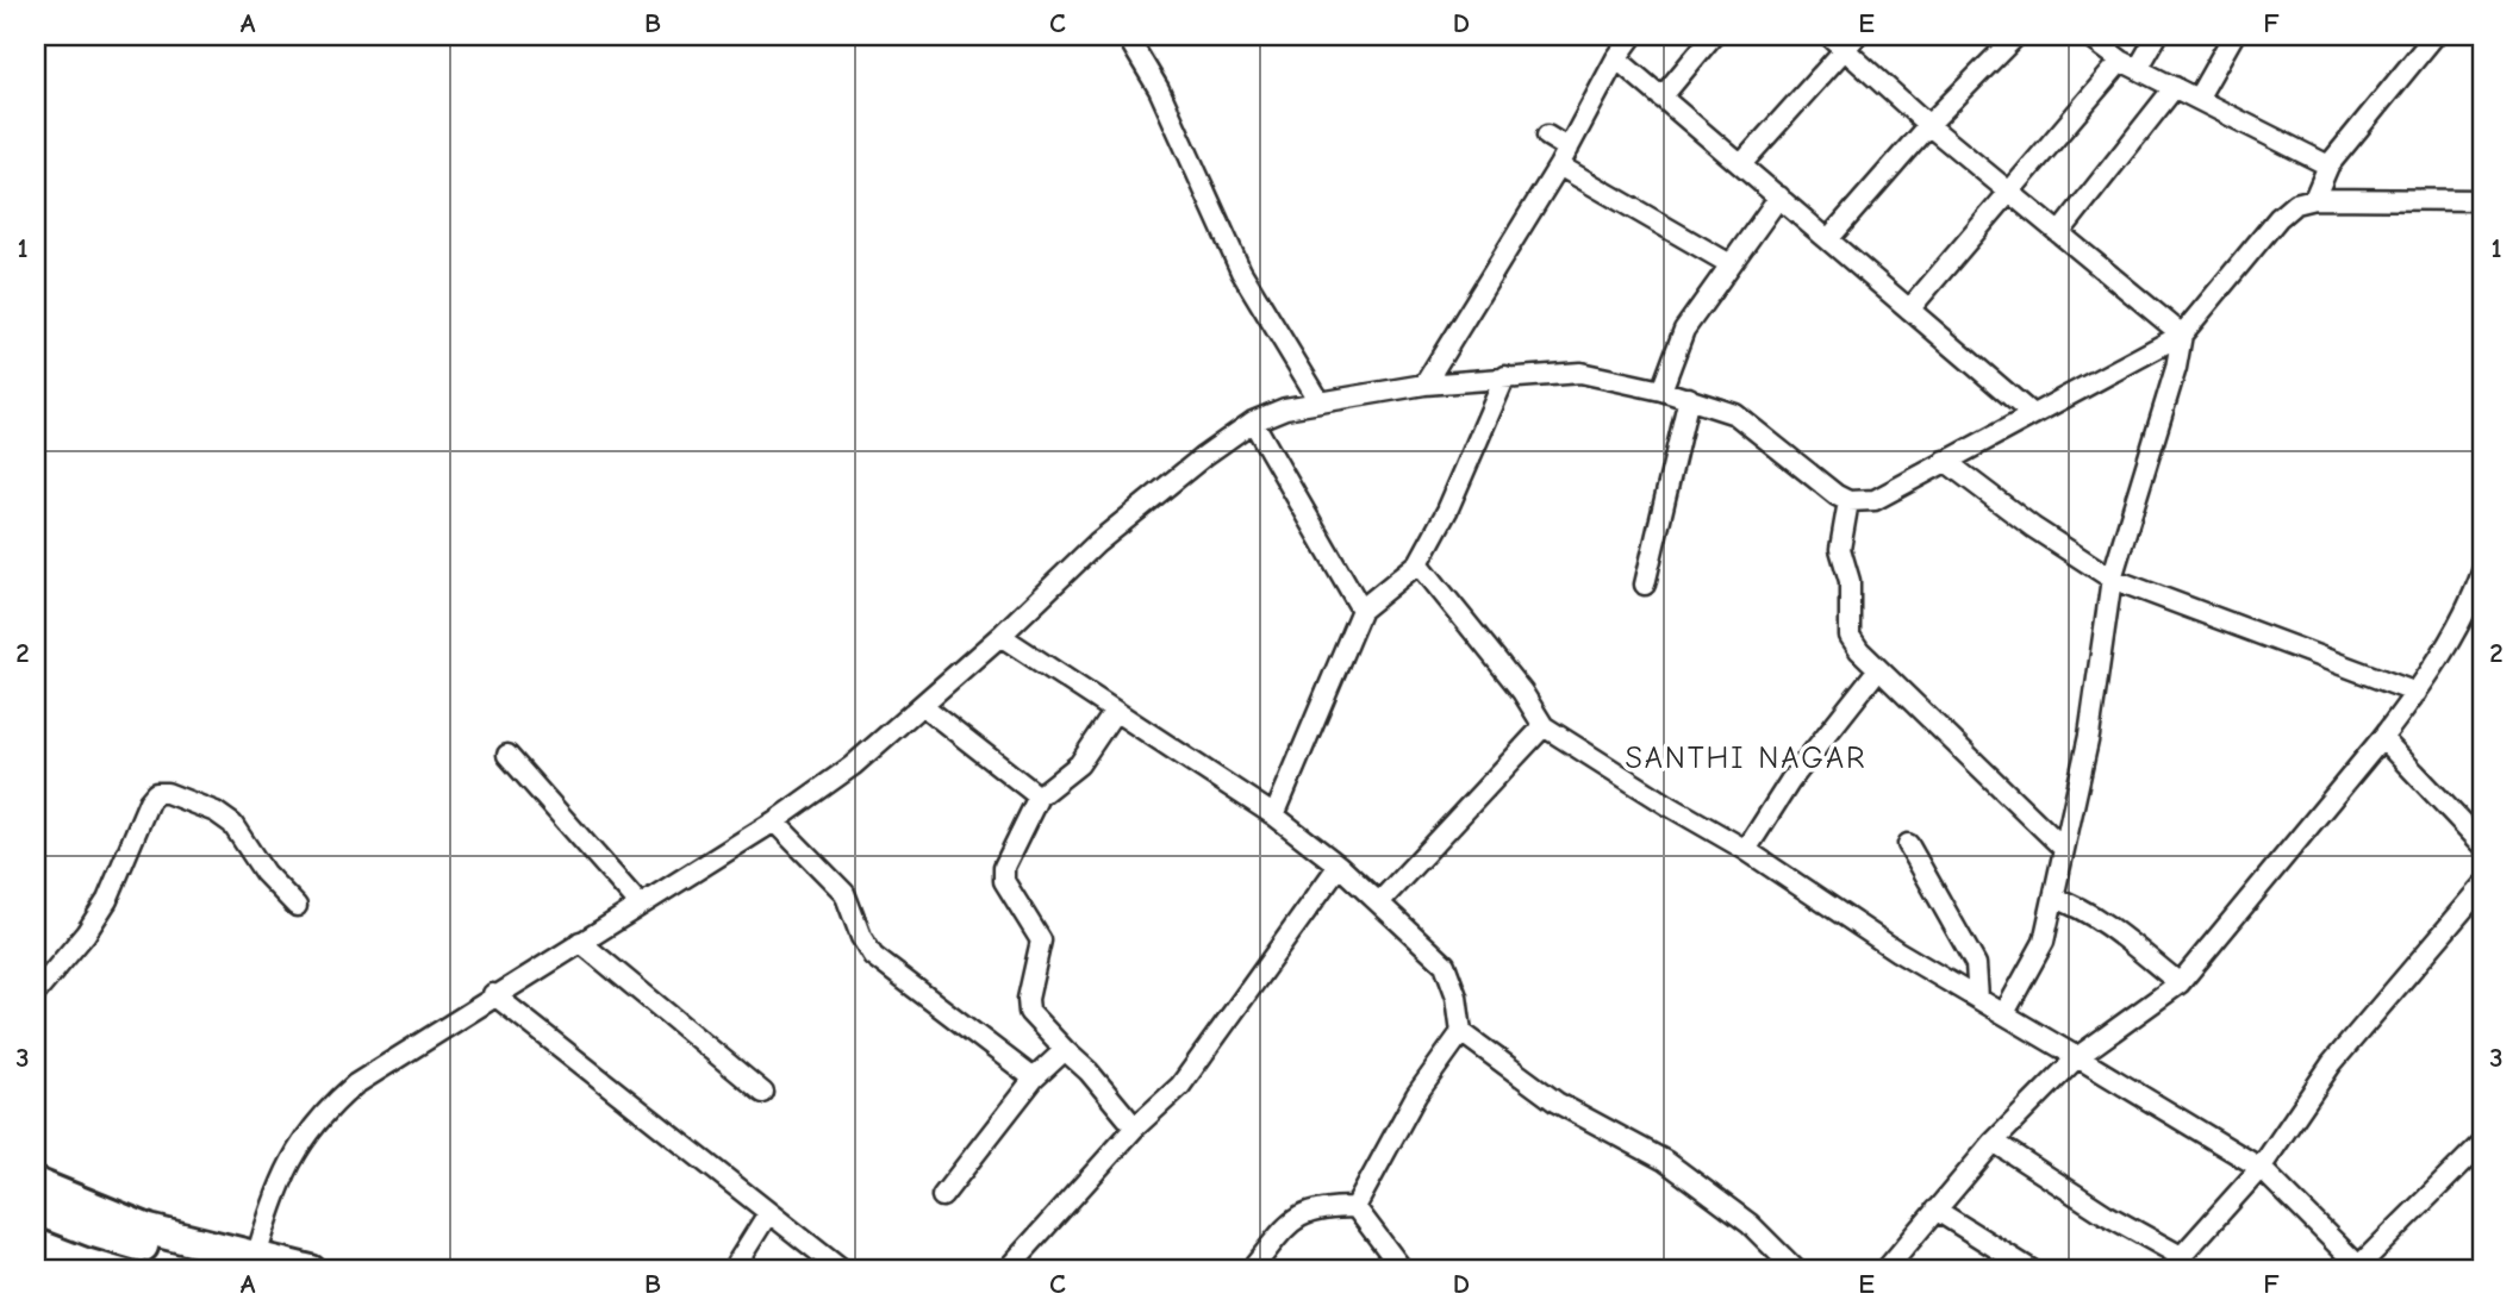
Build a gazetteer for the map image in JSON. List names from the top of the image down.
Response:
{
  "districts": ["SANTHI NAGAR"],
  "grid": {
    "columns": [
      "A",
      "B",
      "C",
      "D",
      "E",
      "F"
    ],
    "rows": ["1", "2", "3"]
  }
}
